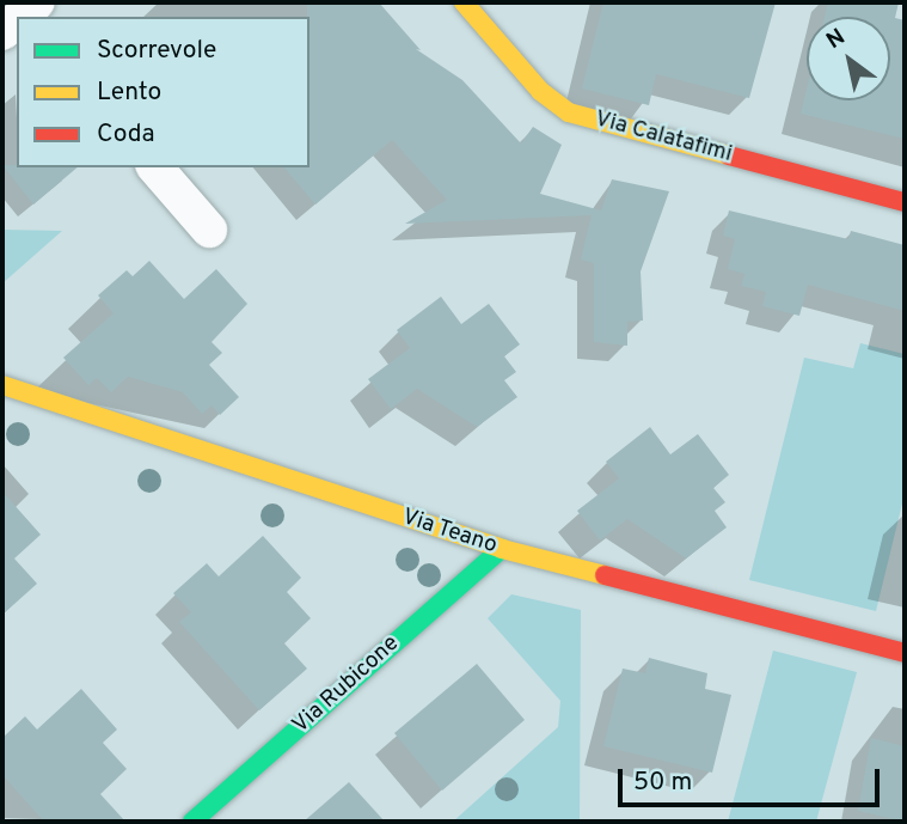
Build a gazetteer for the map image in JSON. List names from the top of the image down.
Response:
{
  "streets": {
    "street": ["Via Calatafimi", "Via Teano", "Via Rubicone"]
  },
  "crossings": [
    ["Via Teano", "Via Rubicone"]
  ],
  "legend": ["Scorrevole", "Lento", "Coda"],
  "scale_bar": "50 m",
  "north": "top left"
}
